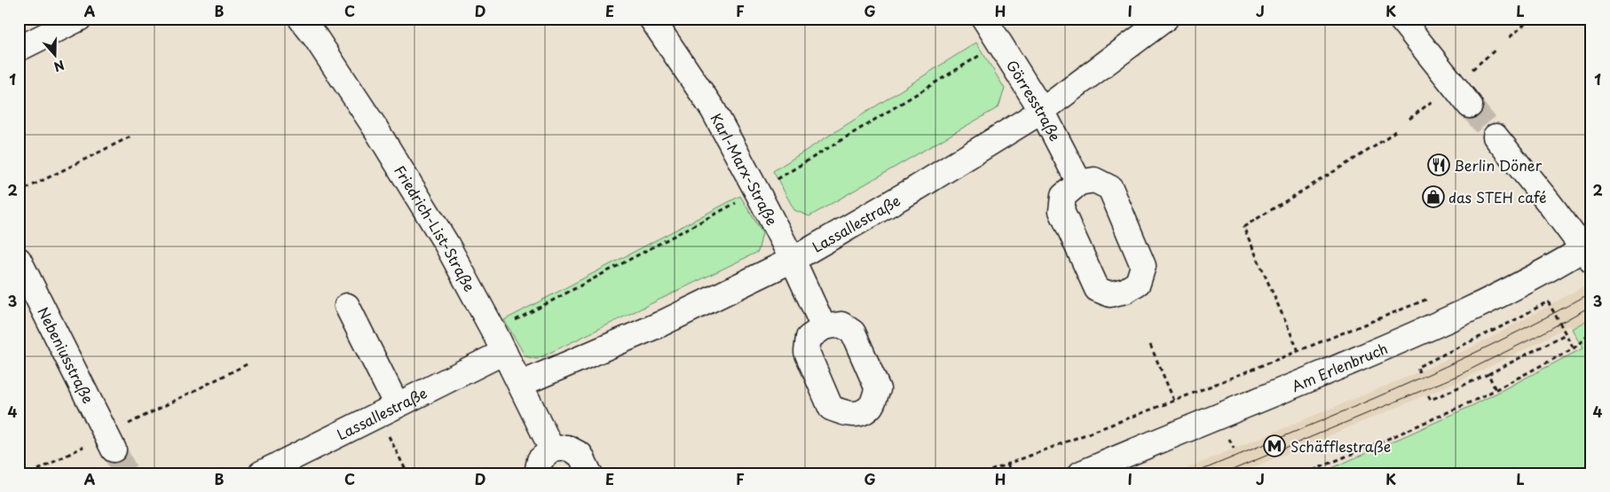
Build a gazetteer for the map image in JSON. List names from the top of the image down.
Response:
{
  "streets": {
    "street": [
      "Görresstraße",
      "Karl-Marx-Straße",
      "Lassallestraße",
      "Friedrich-List-Straße",
      "Nebeniusstraße",
      "Am Erlenbruch"
    ]
  },
  "crossings": [
    ["Görresstraße", "Lassallestraße"],
    ["Karl-Marx-Straße", "Lassallestraße"],
    ["Lassallestraße", "Friedrich-List-Straße"]
  ],
  "places": {
    "restaurant": ["Berlin Döner"],
    "shop": ["das STEH café"],
    "metro station": ["Schäfflestraße"]
  },
  "north": "bottom",
  "grid": {
    "columns": [
      "A",
      "B",
      "C",
      "D",
      "E",
      "F",
      "G",
      "H",
      "I",
      "J",
      "K",
      "L"
    ],
    "rows": [
      "1",
      "2",
      "3",
      "4"
    ]
  }
}
